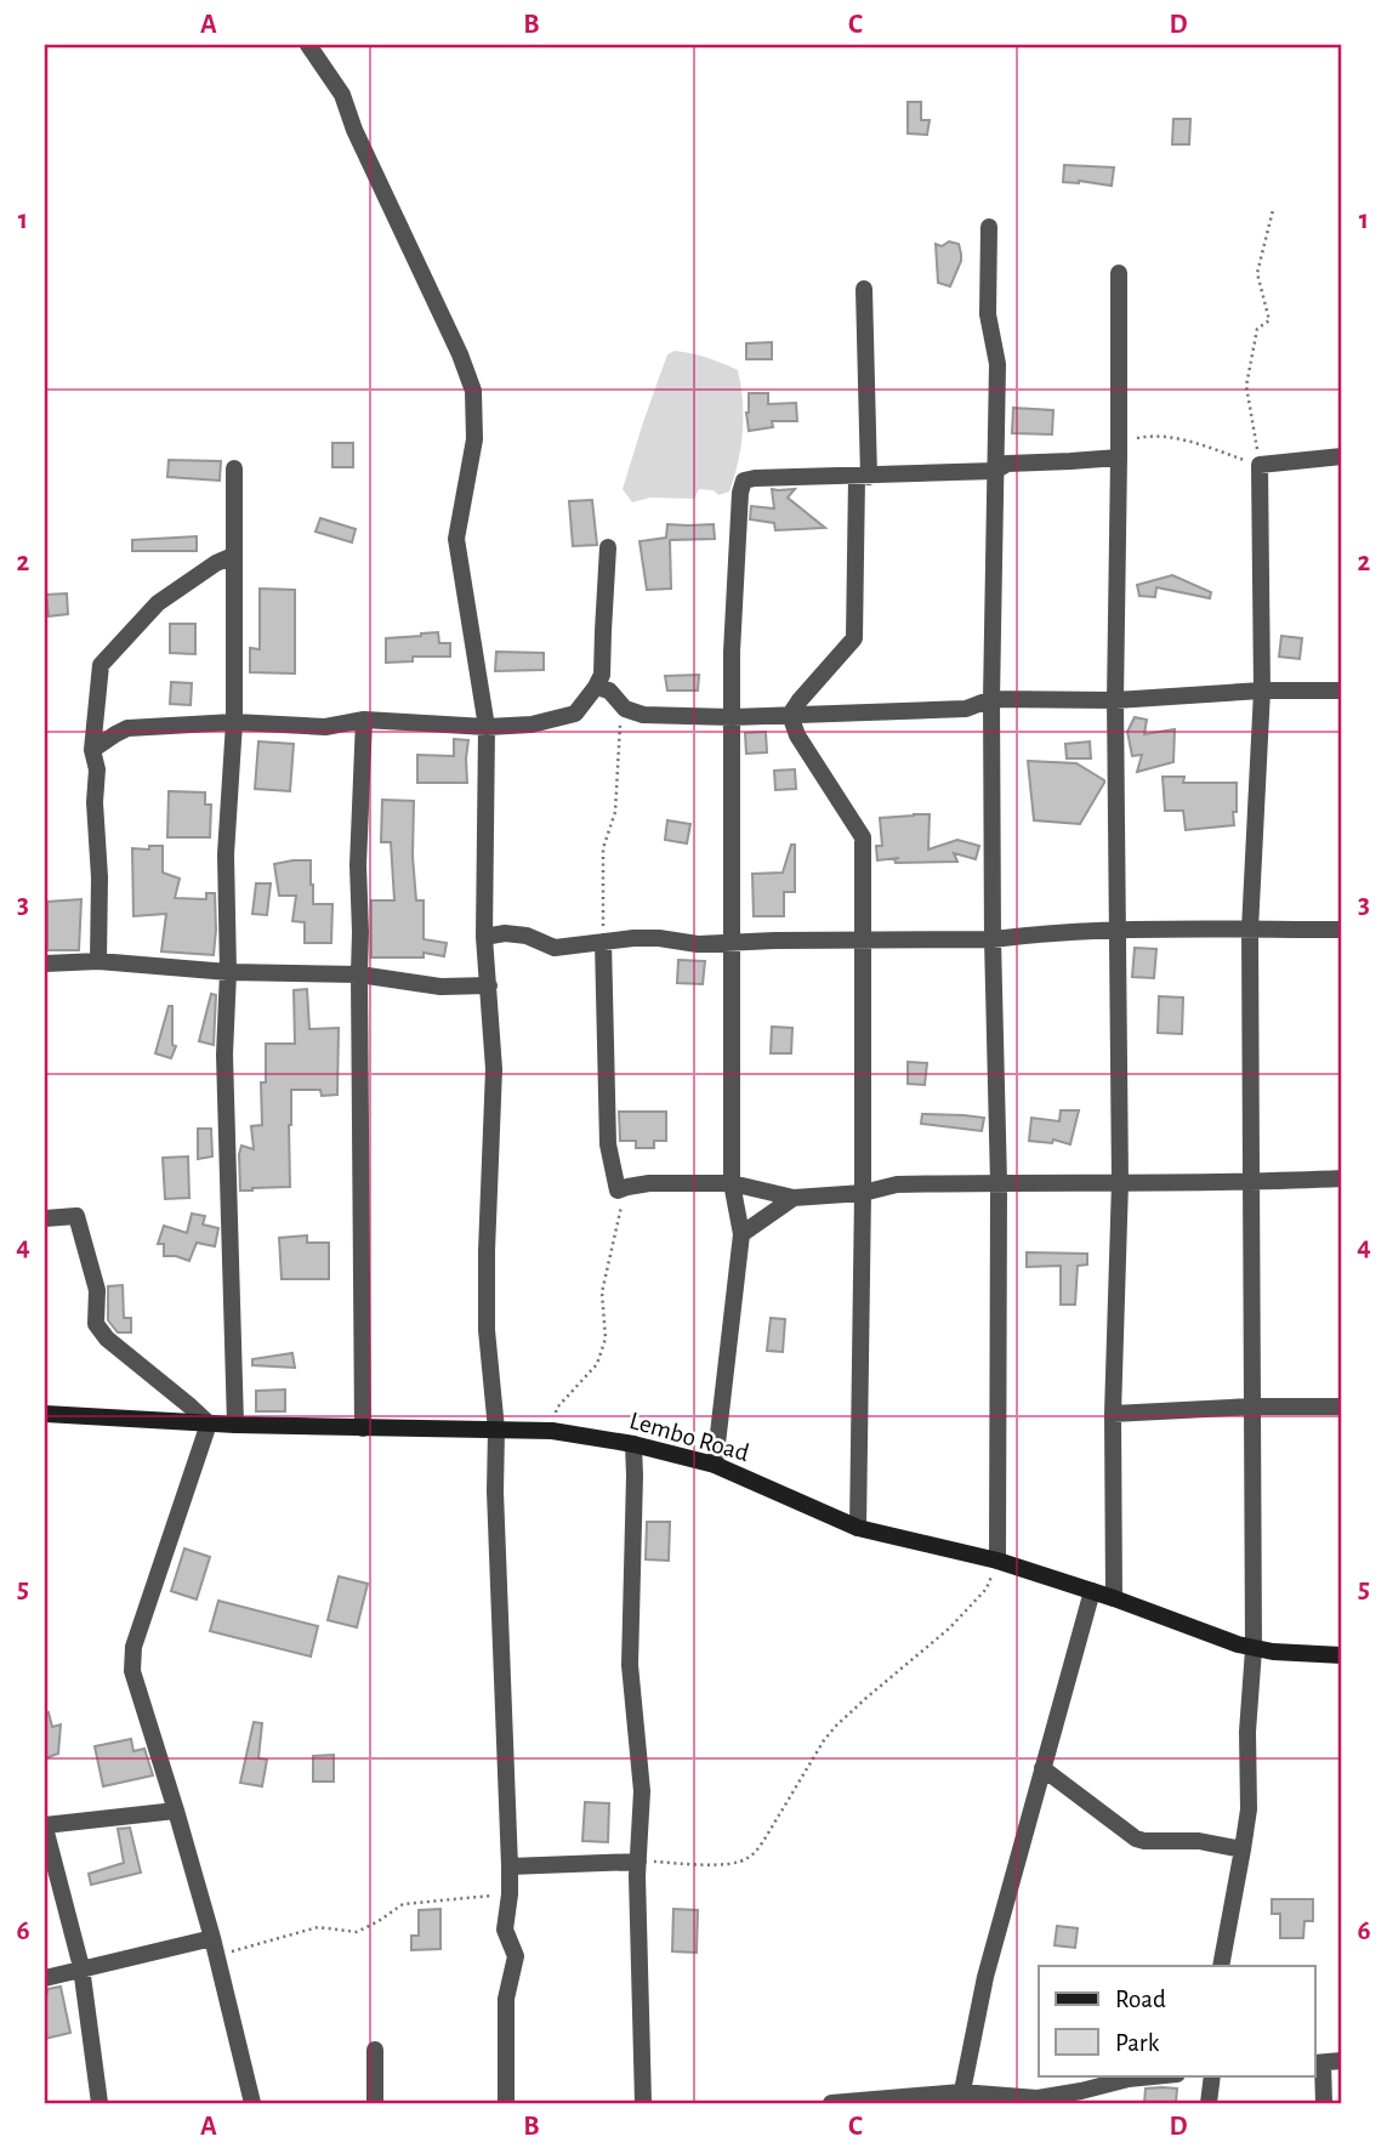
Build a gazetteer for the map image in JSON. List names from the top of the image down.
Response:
{
  "streets": {
    "street": ["Lembo Road"]
  },
  "legend": ["Road", "Park"],
  "grid": {
    "columns": [
      "A",
      "B",
      "C",
      "D"
    ],
    "rows": [
      "1",
      "2",
      "3",
      "4",
      "5",
      "6"
    ]
  }
}
